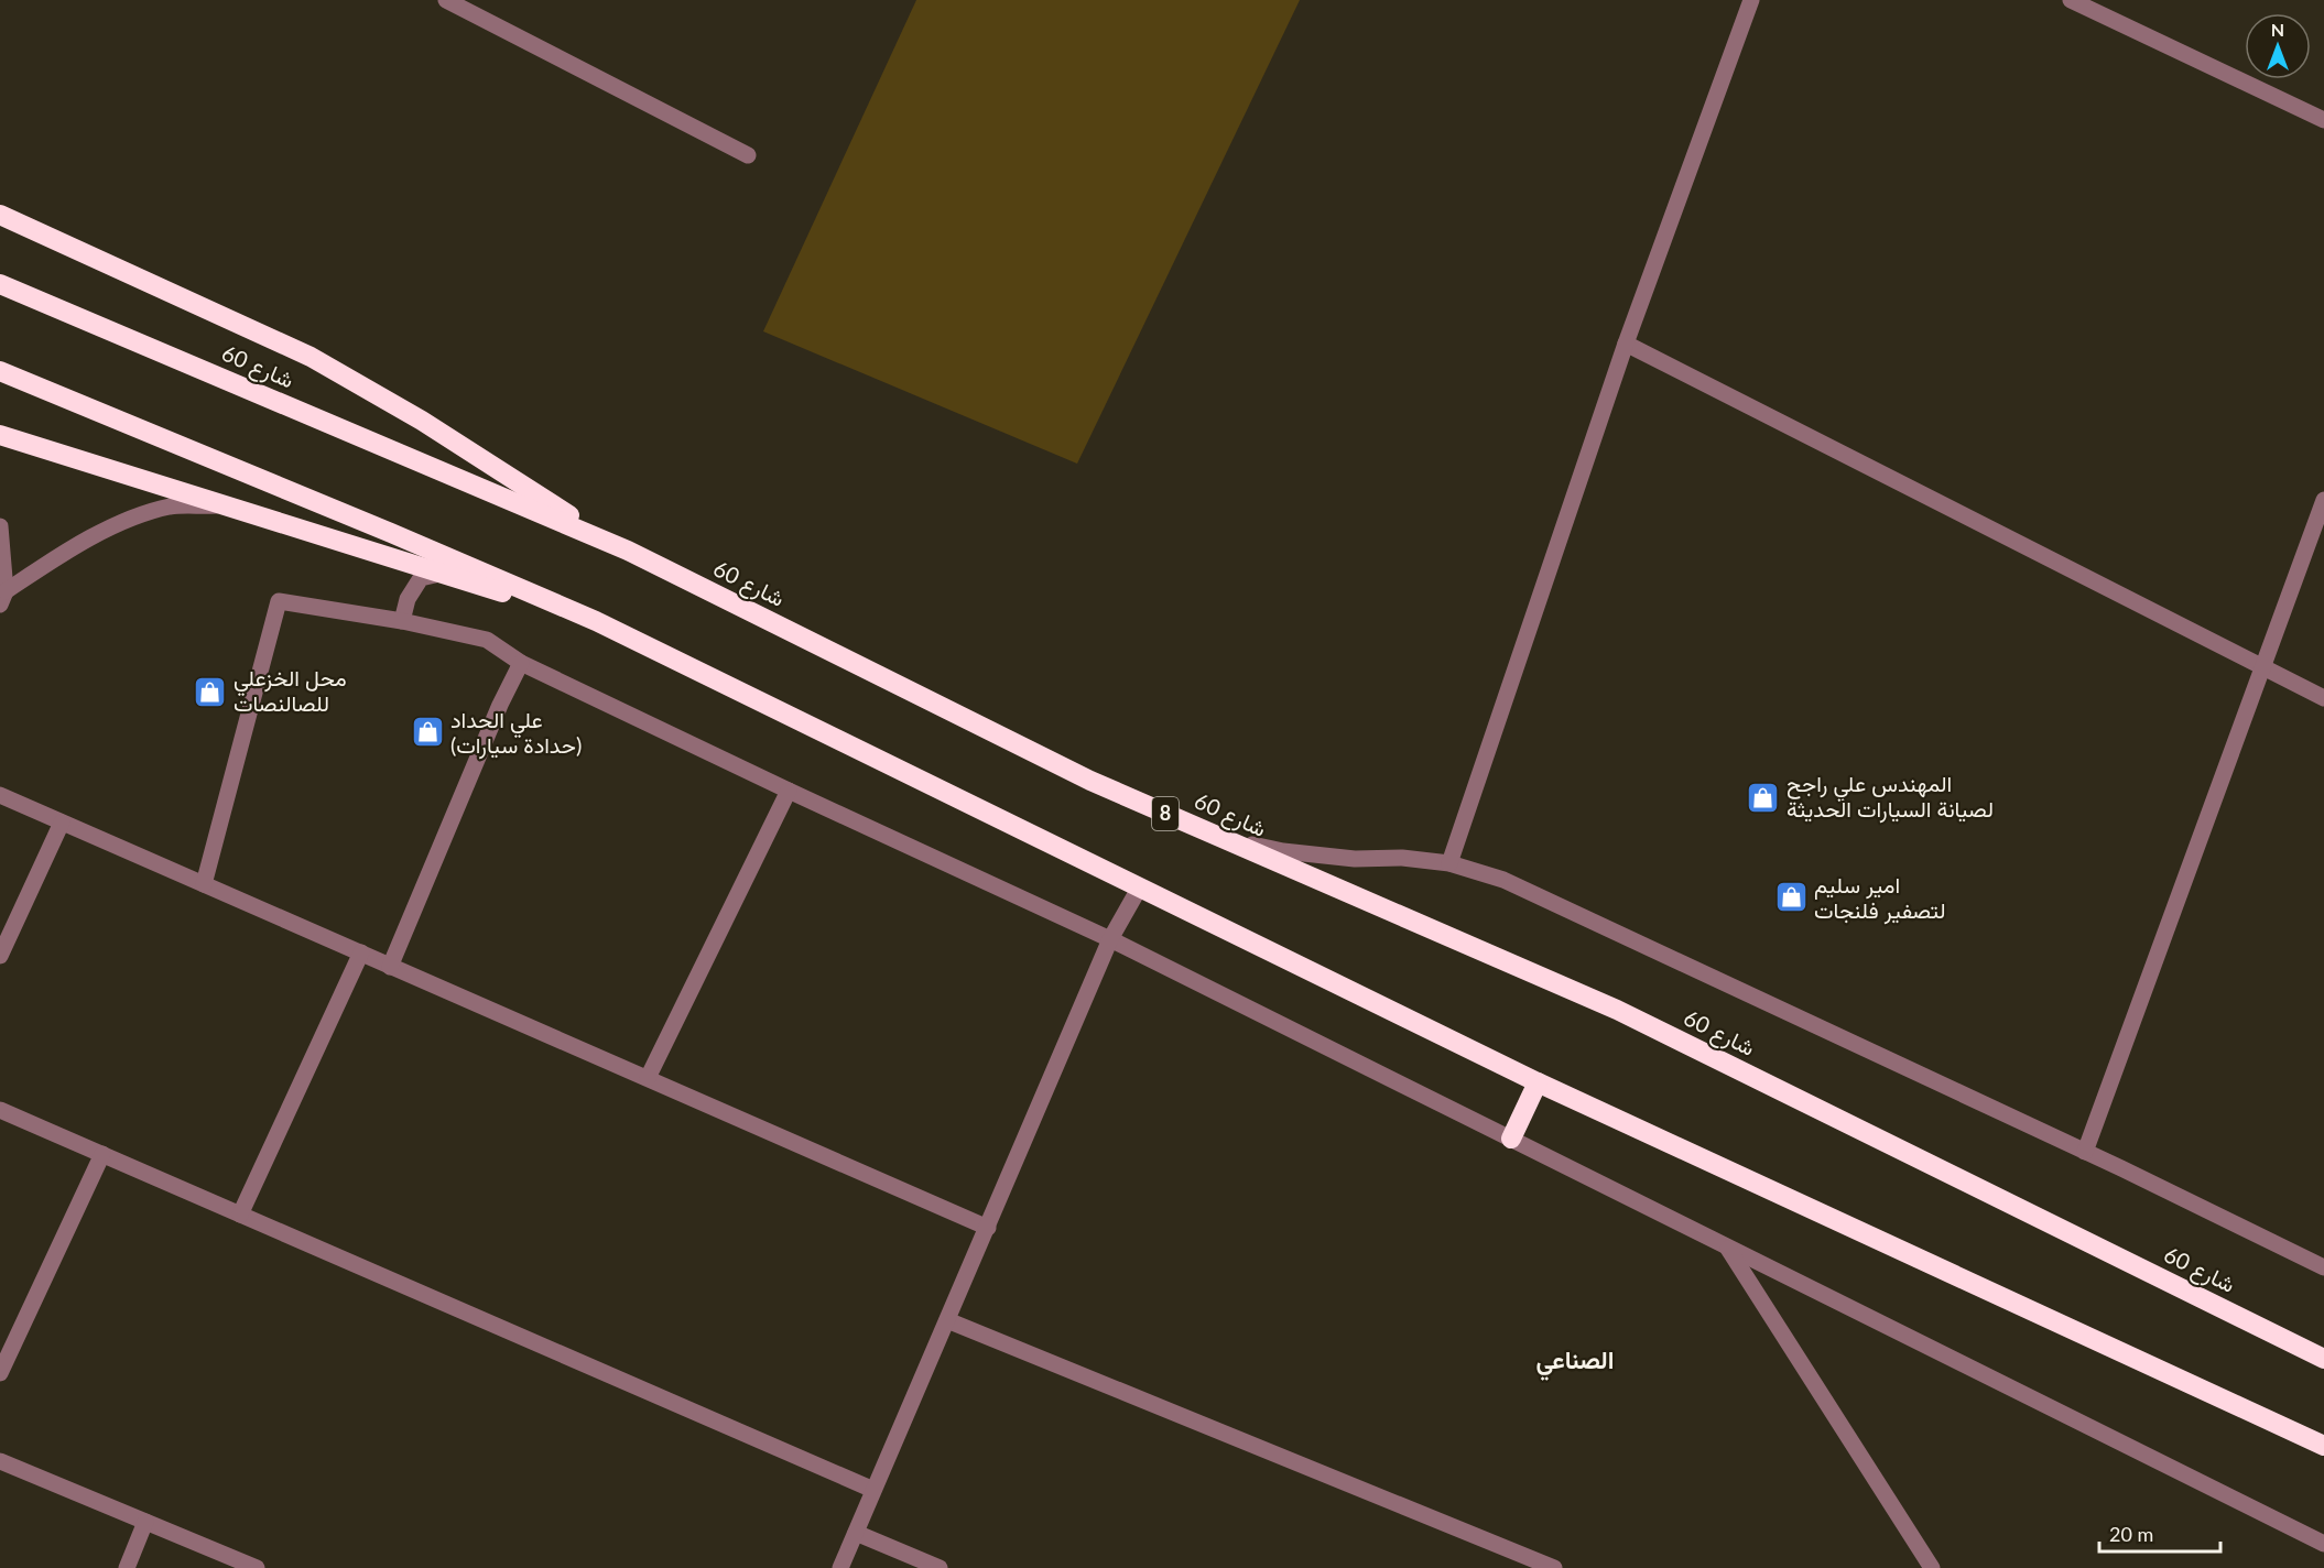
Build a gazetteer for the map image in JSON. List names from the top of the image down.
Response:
{
  "streets": {
    "highway": ["شارع 60", "8"]
  },
  "districts": ["الصناعي"],
  "places": {
    "shop": [
      "محل الخزعلي للصالنصات",
      "علي الحداد (حدادة سيارات)",
      "المهندس علي راجح لصيانة السيارات الحديثة",
      "امير سليم لتصفير فلنجات"
    ]
  },
  "scale_bar": "20 m",
  "north": "top"
}
